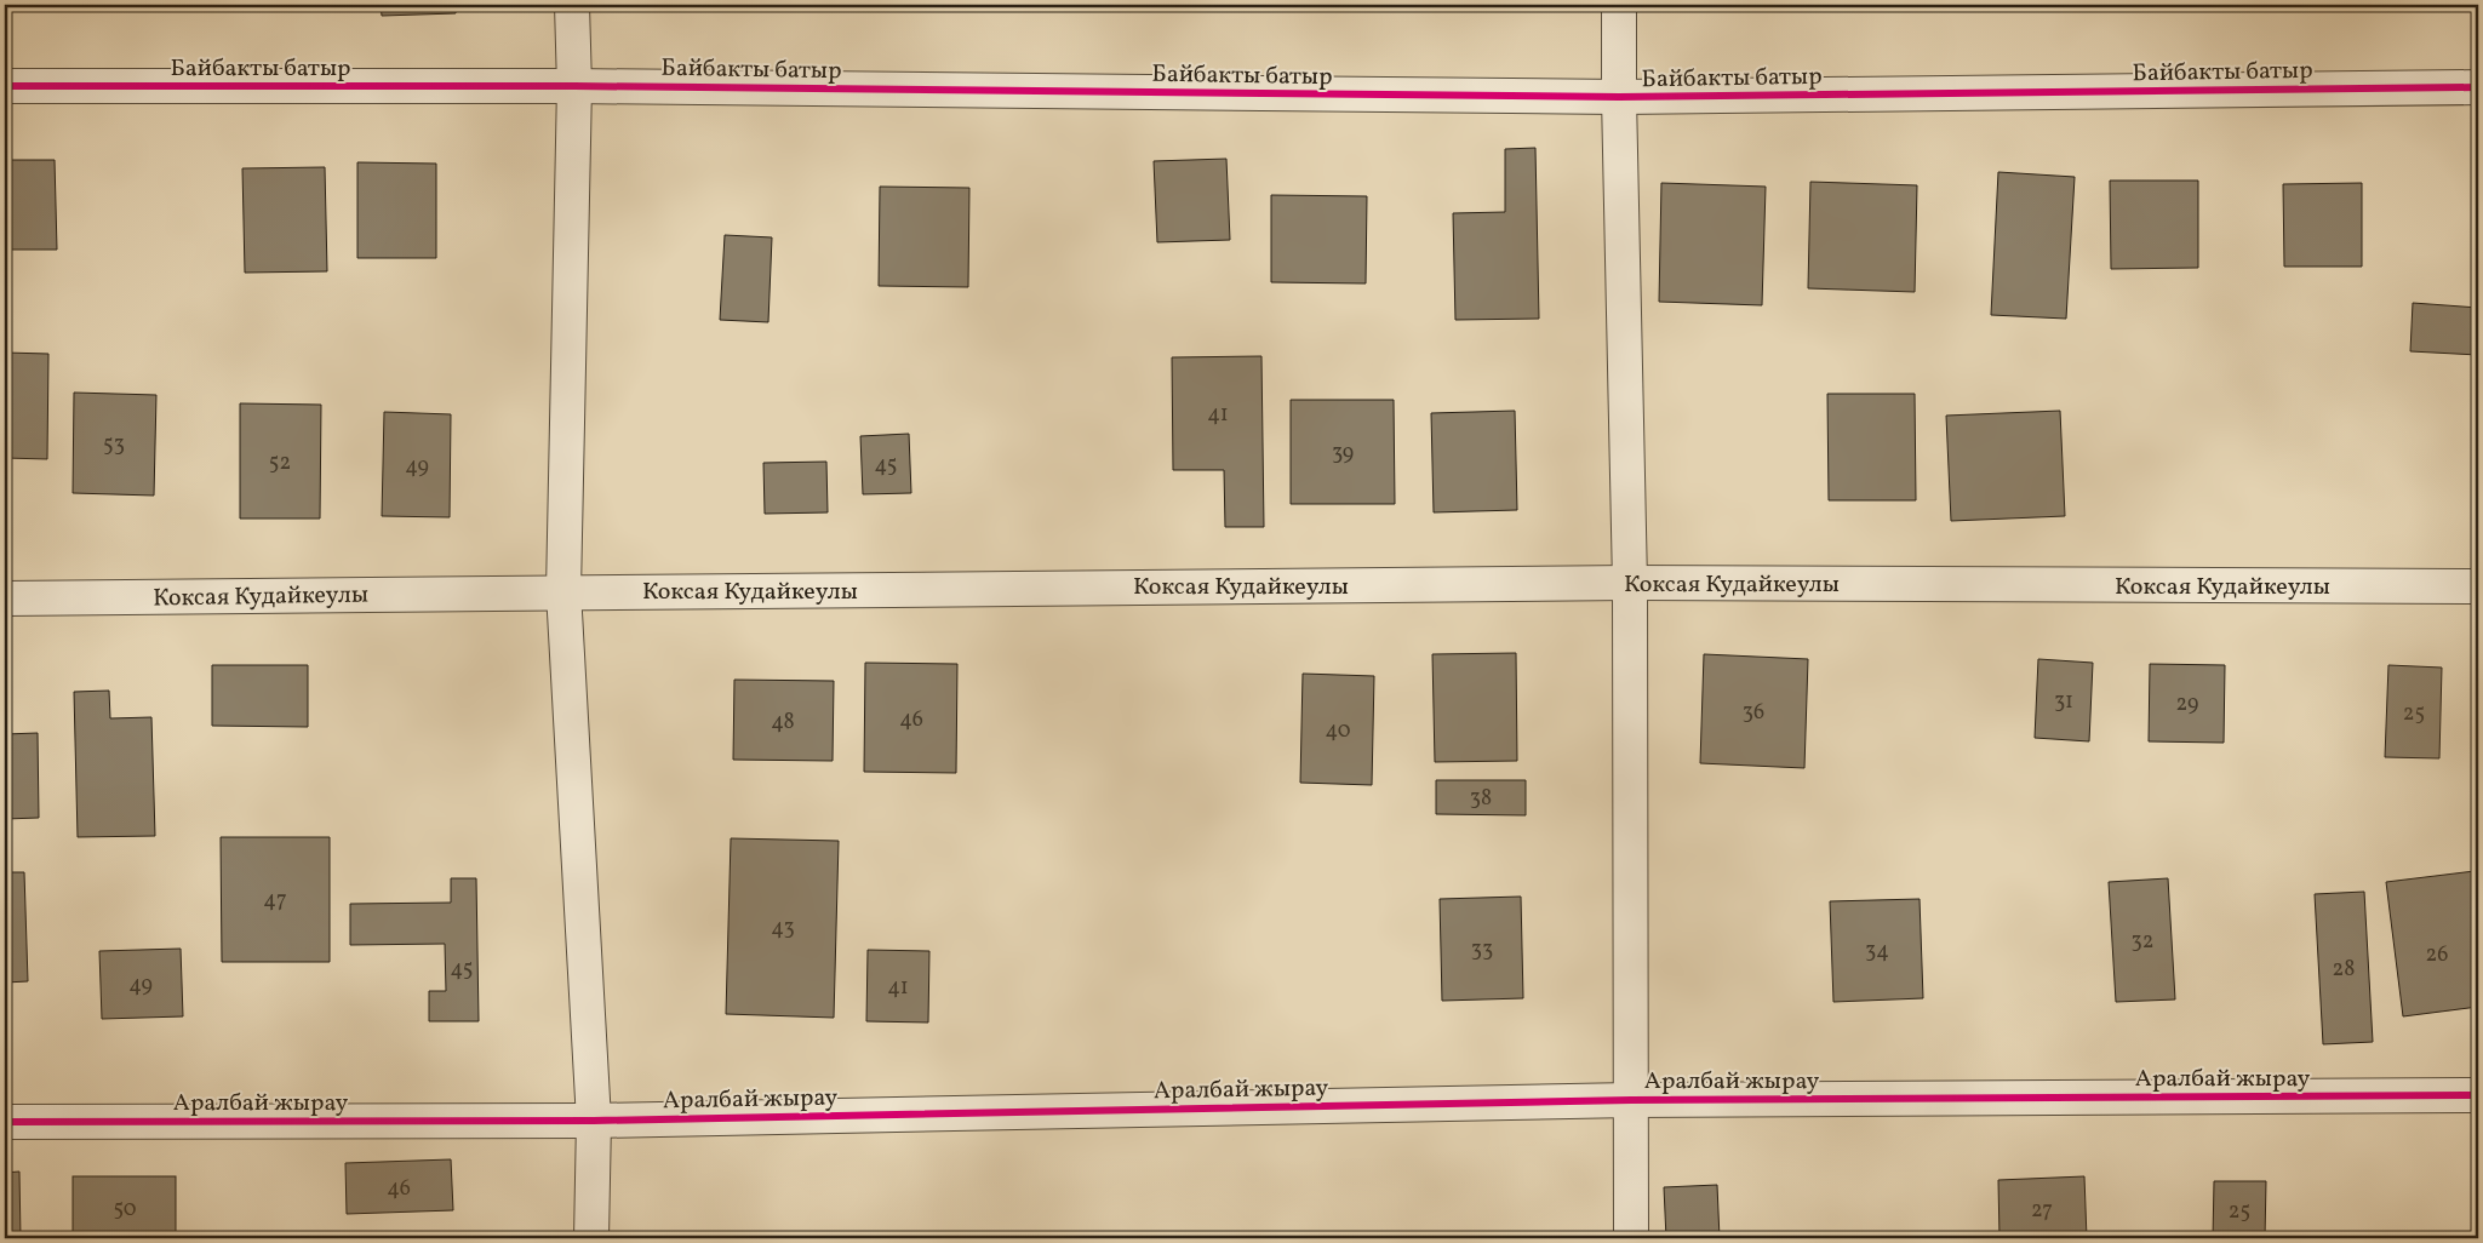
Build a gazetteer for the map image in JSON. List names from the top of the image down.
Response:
{
  "streets": {
    "street": ["Байбакты батыр", "Коксая Кудайкеулы", "Аралбай жырау"]
  },
  "house_numbers": [
    "41",
    "53",
    "39",
    "52",
    "45",
    "49",
    "31",
    "29",
    "36",
    "25",
    "46",
    "48",
    "40",
    "38",
    "47",
    "43",
    "32",
    "33",
    "34",
    "26",
    "45",
    "28",
    "49",
    "41",
    "46",
    "50",
    "27",
    "25"
  ]
}
